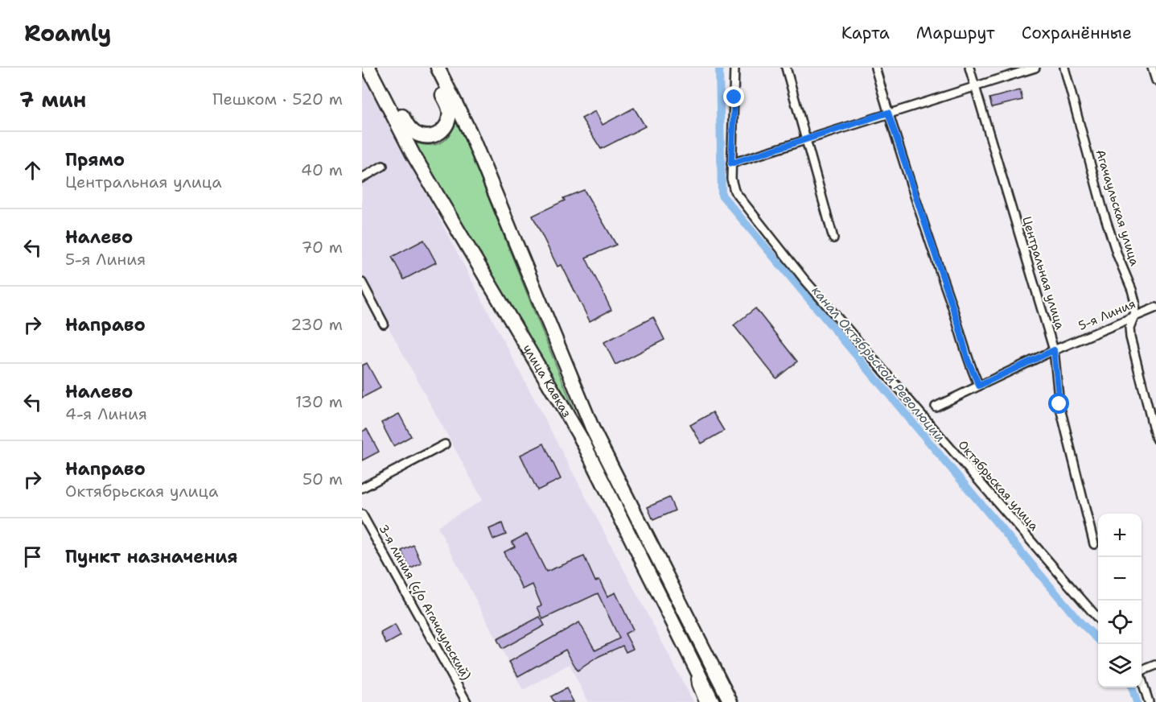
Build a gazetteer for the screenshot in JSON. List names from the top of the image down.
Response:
{
  "streets": {
    "highway": ["улица Кавказ"],
    "street": [
      "Агачаульская улица",
      "Центральная улица",
      "5-я Линия",
      "Октябрьская улица",
      "3-я линия (с/о Агачаульский)"
    ]
  },
  "crossings": [
    ["Агачаульская улица", "5-я Линия"],
    ["Центральная улица", "5-я Линия"]
  ],
  "water": ["канал Октябрьской Революции"],
  "page": {
    "header": "Roamly",
    "nav": ["Карта", "Маршрут", "Сохранённые"],
    "heading": ["7 мин", "Пешком · 520 m"],
    "list": [
      ["Прямо", "Центральная улица", "40 m"],
      ["Налево", "5-я Линия", "70 m"],
      ["Направо", "230 m"],
      ["Налево", "4-я Линия", "130 m"],
      ["Направо", "Октябрьская улица", "50 m"],
      "Пункт назначения"
    ],
    "map_buttons": ["+", "−"]
  }
}
